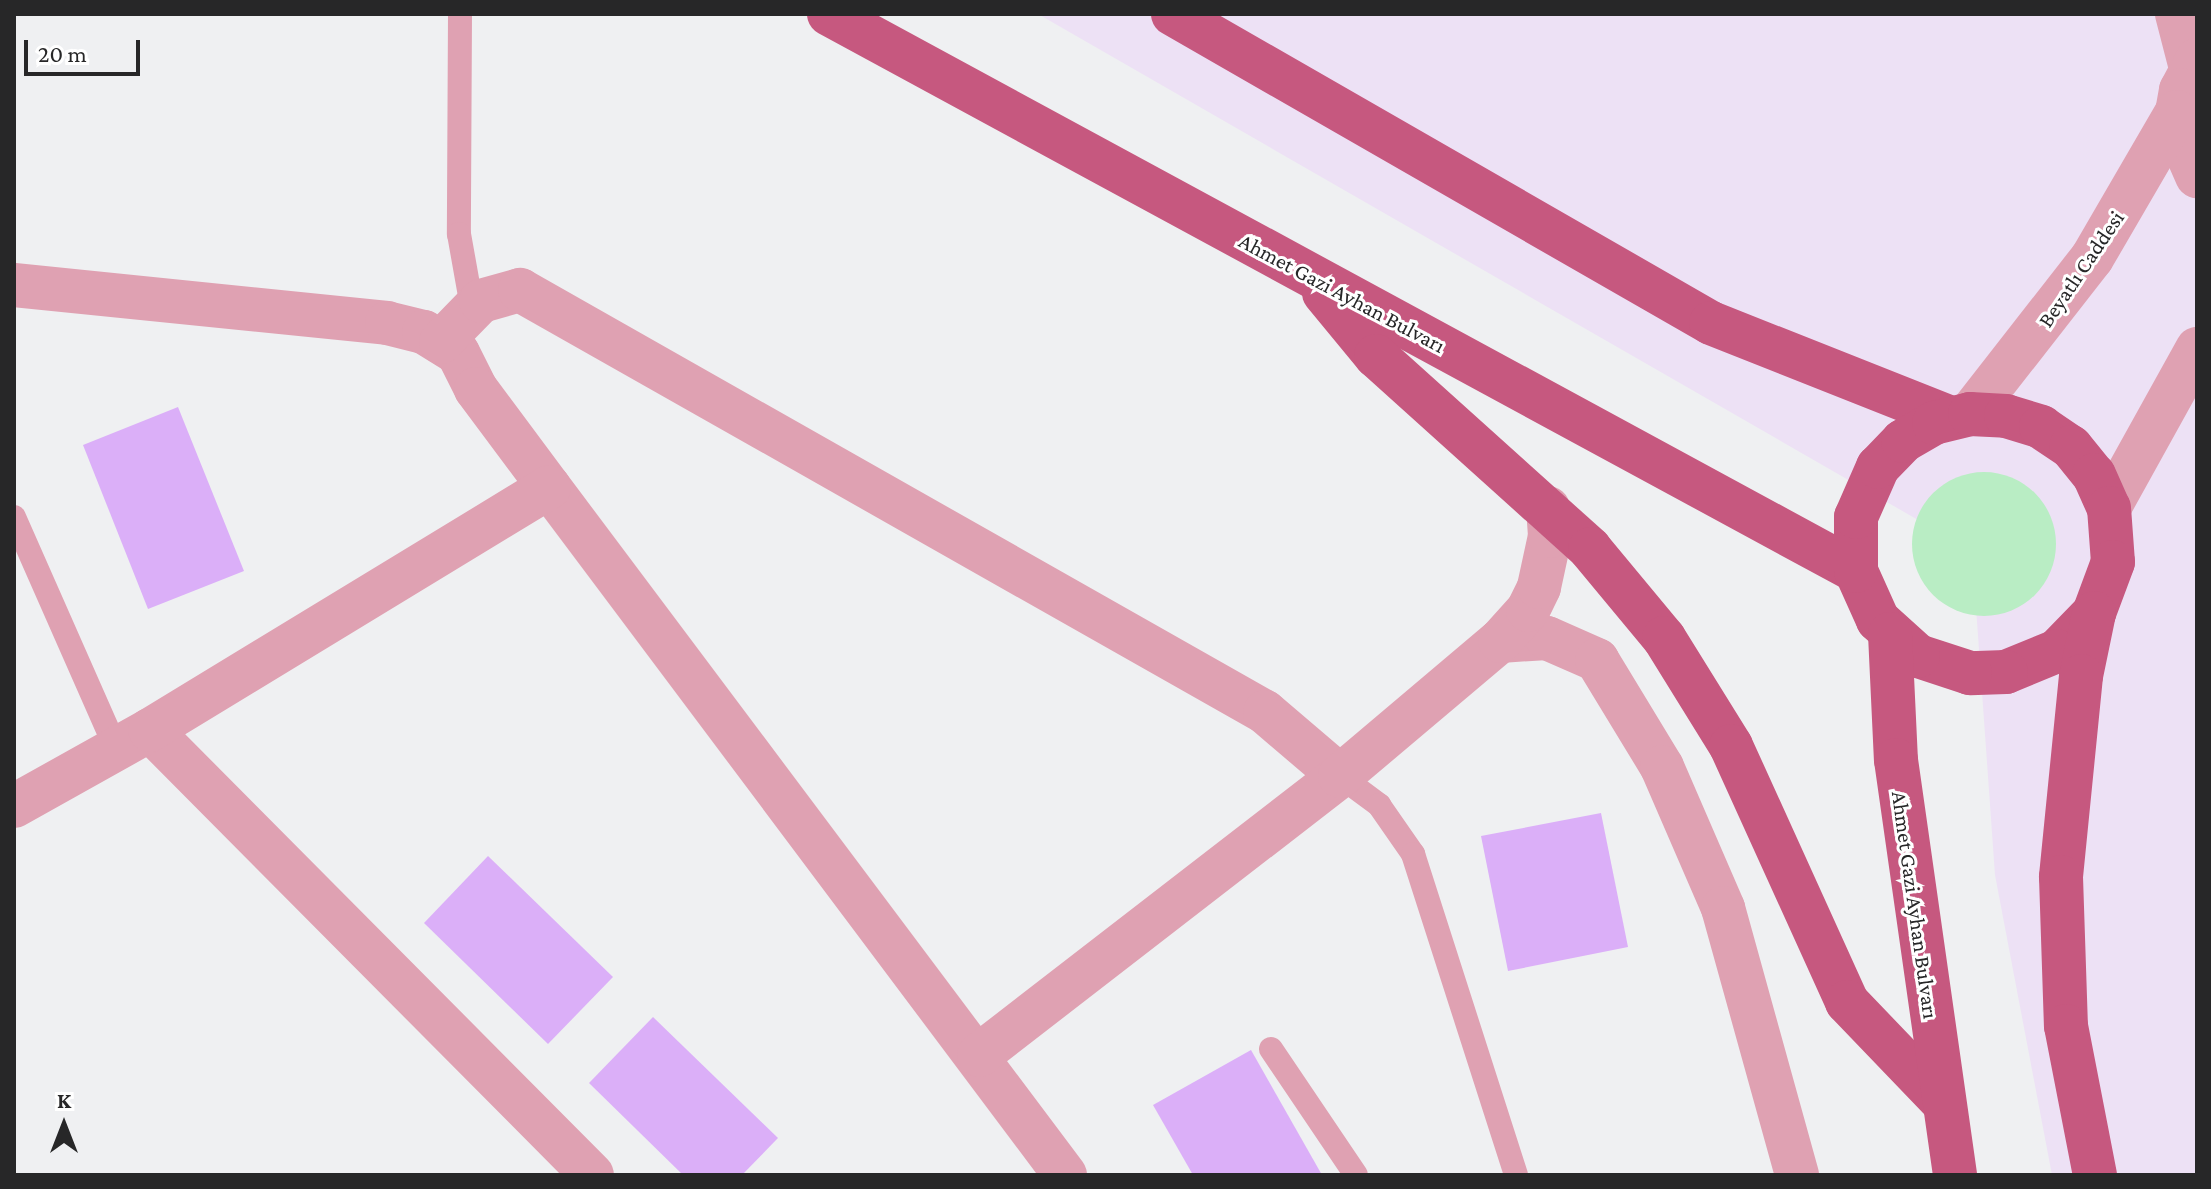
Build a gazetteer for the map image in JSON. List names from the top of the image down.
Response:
{
  "streets": {
    "main road": ["Ahmet Gazi Ayhan Bulvarı"],
    "street": ["Beyatlı Caddesi"]
  },
  "crossings": [
    ["Beyatlı Caddesi", "Ahmet Gazi Ayhan Bulvarı"]
  ],
  "scale_bar": "20 m",
  "north": "top"
}
